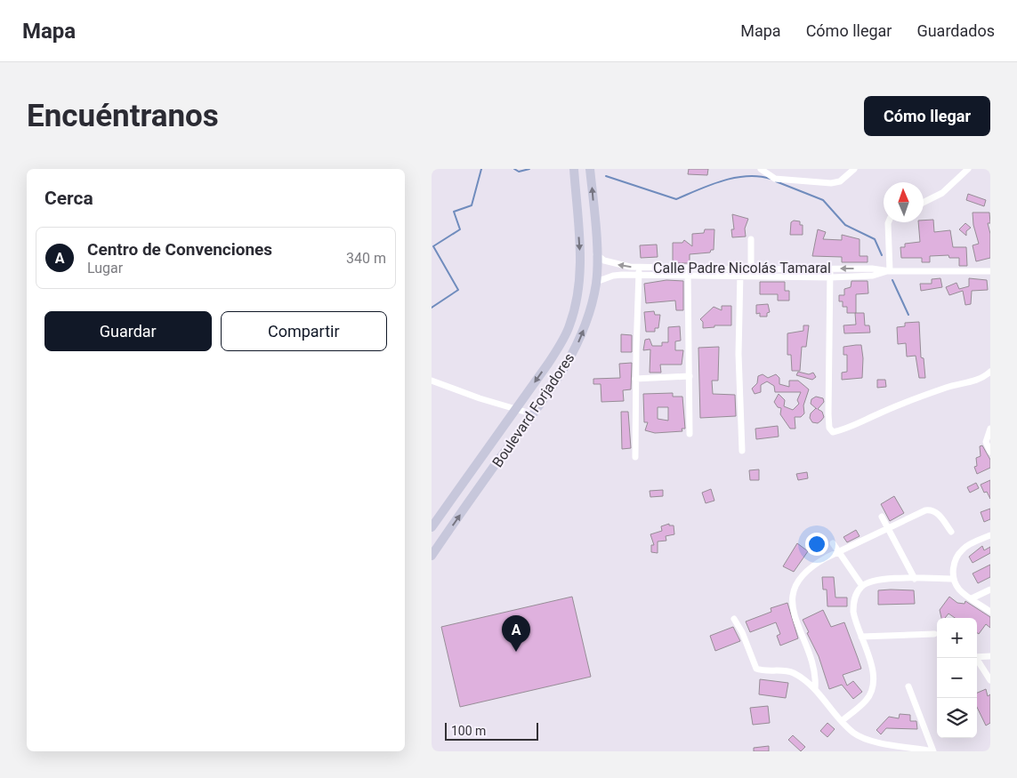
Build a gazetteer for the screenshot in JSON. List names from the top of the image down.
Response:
{
  "streets": {
    "main road": ["Boulevard Forjadores"],
    "street": ["Calle Padre Nicolás Tamaral"]
  },
  "crossings": [
    ["Calle Padre Nicolás Tamaral", "Boulevard Forjadores"]
  ],
  "scale_bar": "100 m",
  "north": "top",
  "page": {
    "header": "Mapa",
    "nav": ["Mapa", "Cómo llegar", "Guardados"],
    "buttons": [
      "Cómo llegar",
      ["Guardar", "Compartir"]
    ],
    "title": "Encuéntranos",
    "heading": "Cerca",
    "list": [
      {
        "mark": "A",
        "name": "Centro de Convenciones",
        "note": "Lugar",
        "value": "340 m"
      }
    ],
    "pins": "A",
    "map_buttons": ["+", "−"],
    "scale": "100 m"
  }
}
